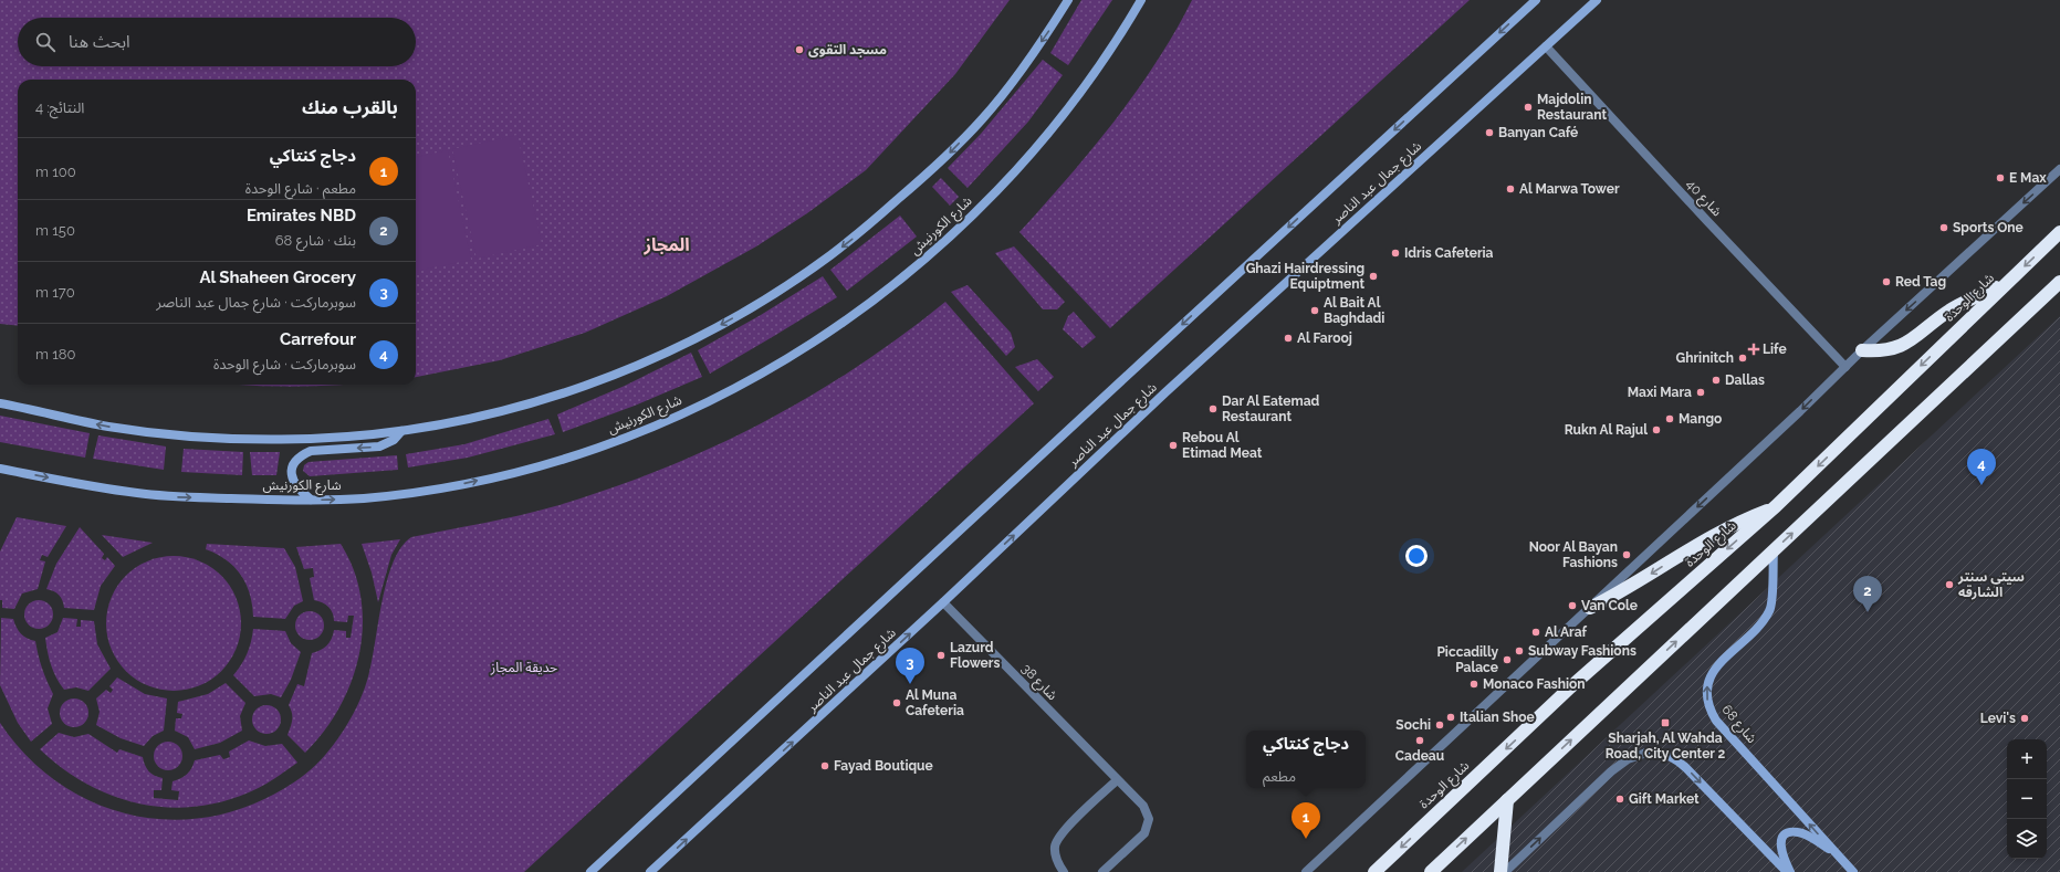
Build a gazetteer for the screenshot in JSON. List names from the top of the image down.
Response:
{
  "streets": {
    "highway": ["شارع الوحدة"],
    "street": [
      "شارع جمال عبد الناصر",
      "شارع 40",
      "شارع الكورنيش",
      "شارع 38",
      "شارع 68"
    ]
  },
  "crossings": [
    ["شارع جمال عبد الناصر", "شارع 40"],
    ["شارع جمال عبد الناصر", "شارع 38"]
  ],
  "one_way": ["شارع 68"],
  "districts": ["المجاز"],
  "parks": ["حديقة المجاز"],
  "places": {
    "other": [
      "مسجد التقوى",
      "Majdolin Restaurant",
      "Banyan Café",
      "E Max",
      "Al Marwa Tower",
      "Sports One",
      "Idris Cafeteria",
      "Ghazi Hairdressing Equiptment",
      "Red Tag",
      "Al Bait Al Baghdadi",
      "Al Farooj",
      "Ghrinitch",
      "Dallas",
      "Maxi Mara",
      "Dar Al Eatemad Restaurant",
      "Mango",
      "Rukn Al Rajul",
      "Rebou Al Etimad Meat",
      "Noor Al Bayan Fashions",
      "سيتي سنتر الشارقه",
      "Van Cole",
      "Al Araf",
      "Subway Fashions",
      "Lazurd Flowers",
      "Piccadilly Palace",
      "Monaco Fashion",
      "Al Muna Cafeteria",
      "Italian Shoe",
      "Levi's",
      "Sochi",
      "Cadeau",
      "Fayad Boutique",
      "Gift Market"
    ],
    "health": ["Life"],
    "transit": ["Sharjah, Al Wahda Road, City Center 2"]
  },
  "page": {
    "search": "ابحث هنا",
    "heading": ["بالقرب منك", "النتائج: 4"],
    "list": [
      {
        "mark": "1",
        "name": "دجاج كنتاكي",
        "note": "مطعم · شارع الوحدة",
        "value": "100 m"
      },
      {
        "mark": "2",
        "name": "Emirates NBD",
        "note": "بنك · شارع 68",
        "value": "150 m"
      },
      {
        "mark": "3",
        "name": "Al Shaheen Grocery",
        "note": "سوبرماركت · شارع جمال عبد الناصر",
        "value": "170 m"
      },
      {
        "mark": "4",
        "name": "Carrefour",
        "note": "سوبرماركت · شارع الوحدة",
        "value": "180 m"
      }
    ],
    "pins": [
      "4",
      "2",
      "3",
      "1"
    ],
    "popup": ["دجاج كنتاكي", "مطعم"],
    "map_buttons": ["+", "−"]
  }
}
